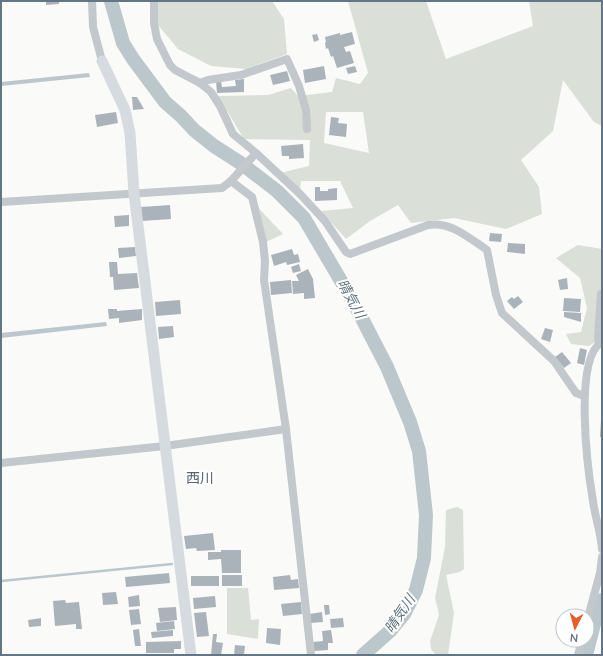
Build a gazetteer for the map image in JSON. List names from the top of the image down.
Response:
{
  "districts": ["西川"],
  "water": ["晴気川"],
  "north": "bottom"
}
